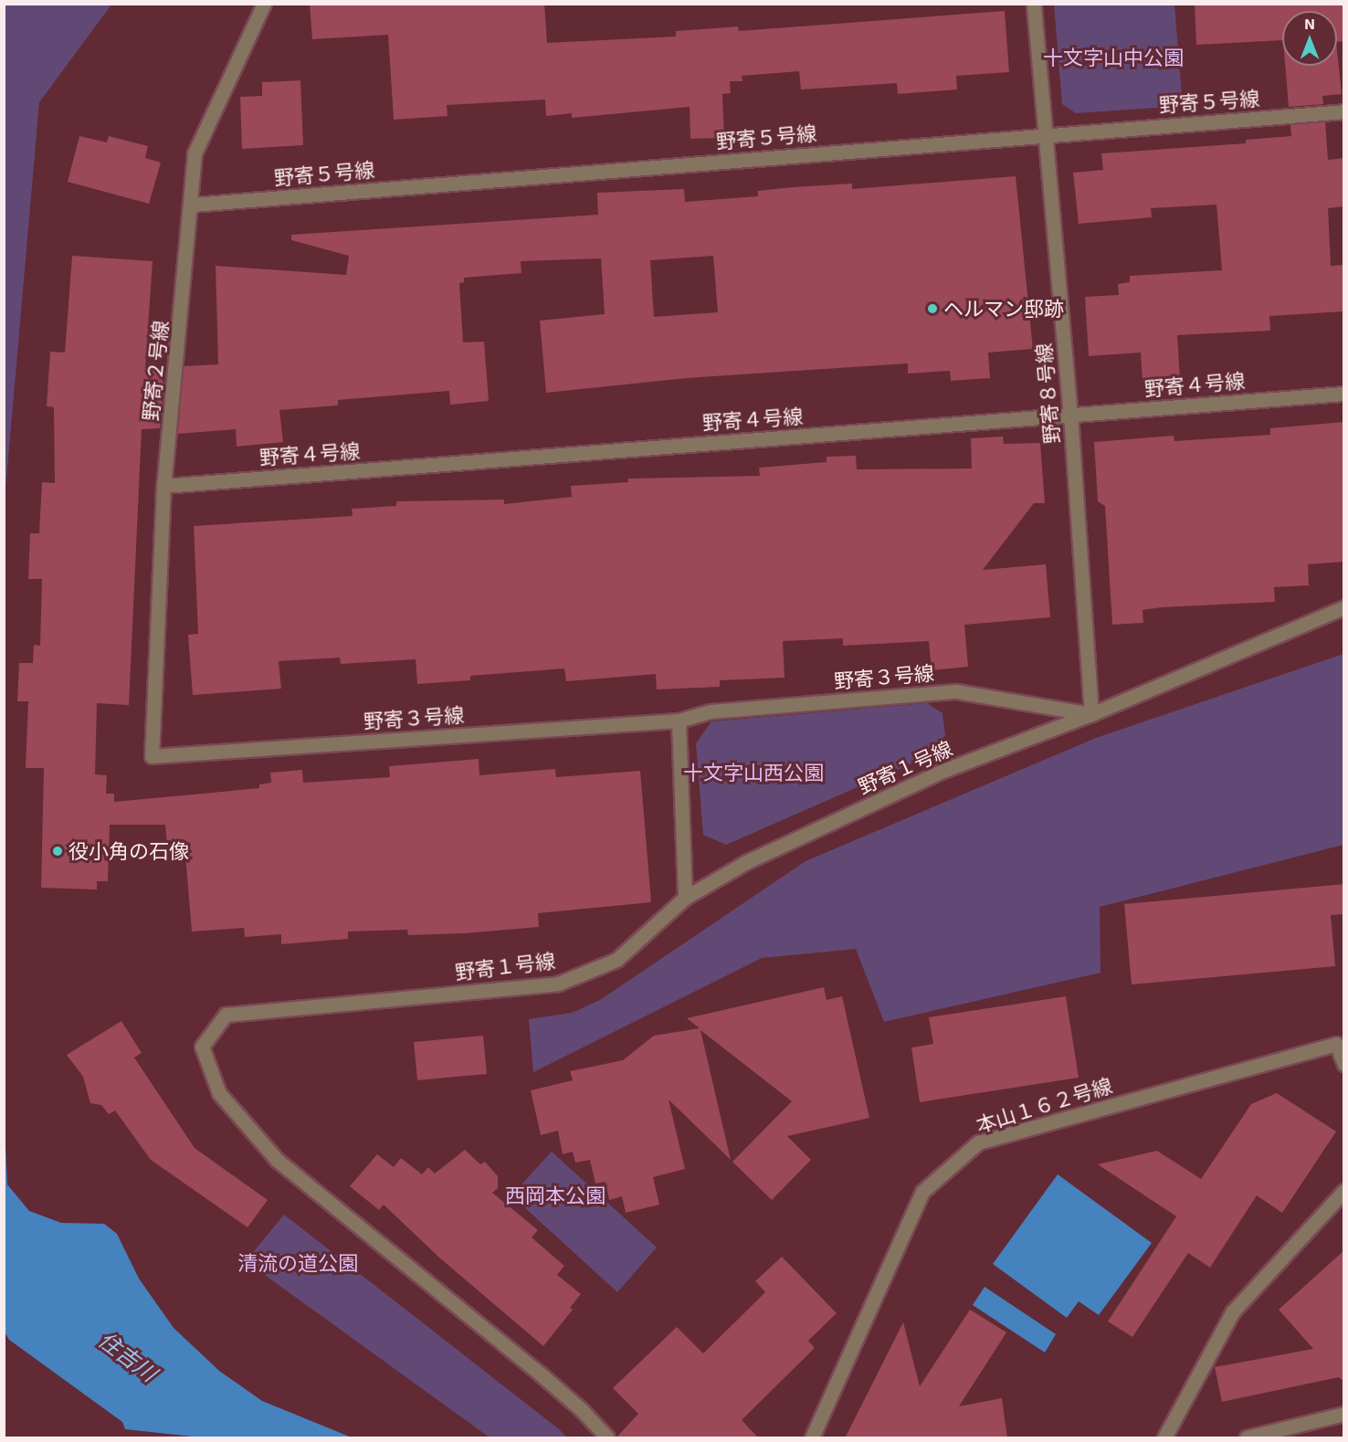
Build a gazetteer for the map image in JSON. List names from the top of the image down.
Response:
{
  "streets": {
    "street": [
      "野寄５号線",
      "野寄２号線",
      "野寄４号線",
      "野寄８号線",
      "野寄３号線",
      "野寄１号線",
      "本山１６２号線"
    ]
  },
  "crossings": [
    ["野寄５号線", "野寄２号線"],
    ["野寄５号線", "野寄８号線"],
    ["野寄２号線", "野寄４号線"],
    ["野寄２号線", "野寄３号線"],
    ["野寄４号線", "野寄８号線"],
    ["野寄８号線", "野寄３号線"],
    ["野寄８号線", "野寄１号線"],
    ["野寄３号線", "野寄１号線"]
  ],
  "water": ["住吉川"],
  "parks": [
    "十文字山中公園",
    "十文字山西公園",
    "西岡本公園",
    "清流の道公園"
  ],
  "places": ["ヘルマン邸跡", "役小角の石像"],
  "north": "top"
}
